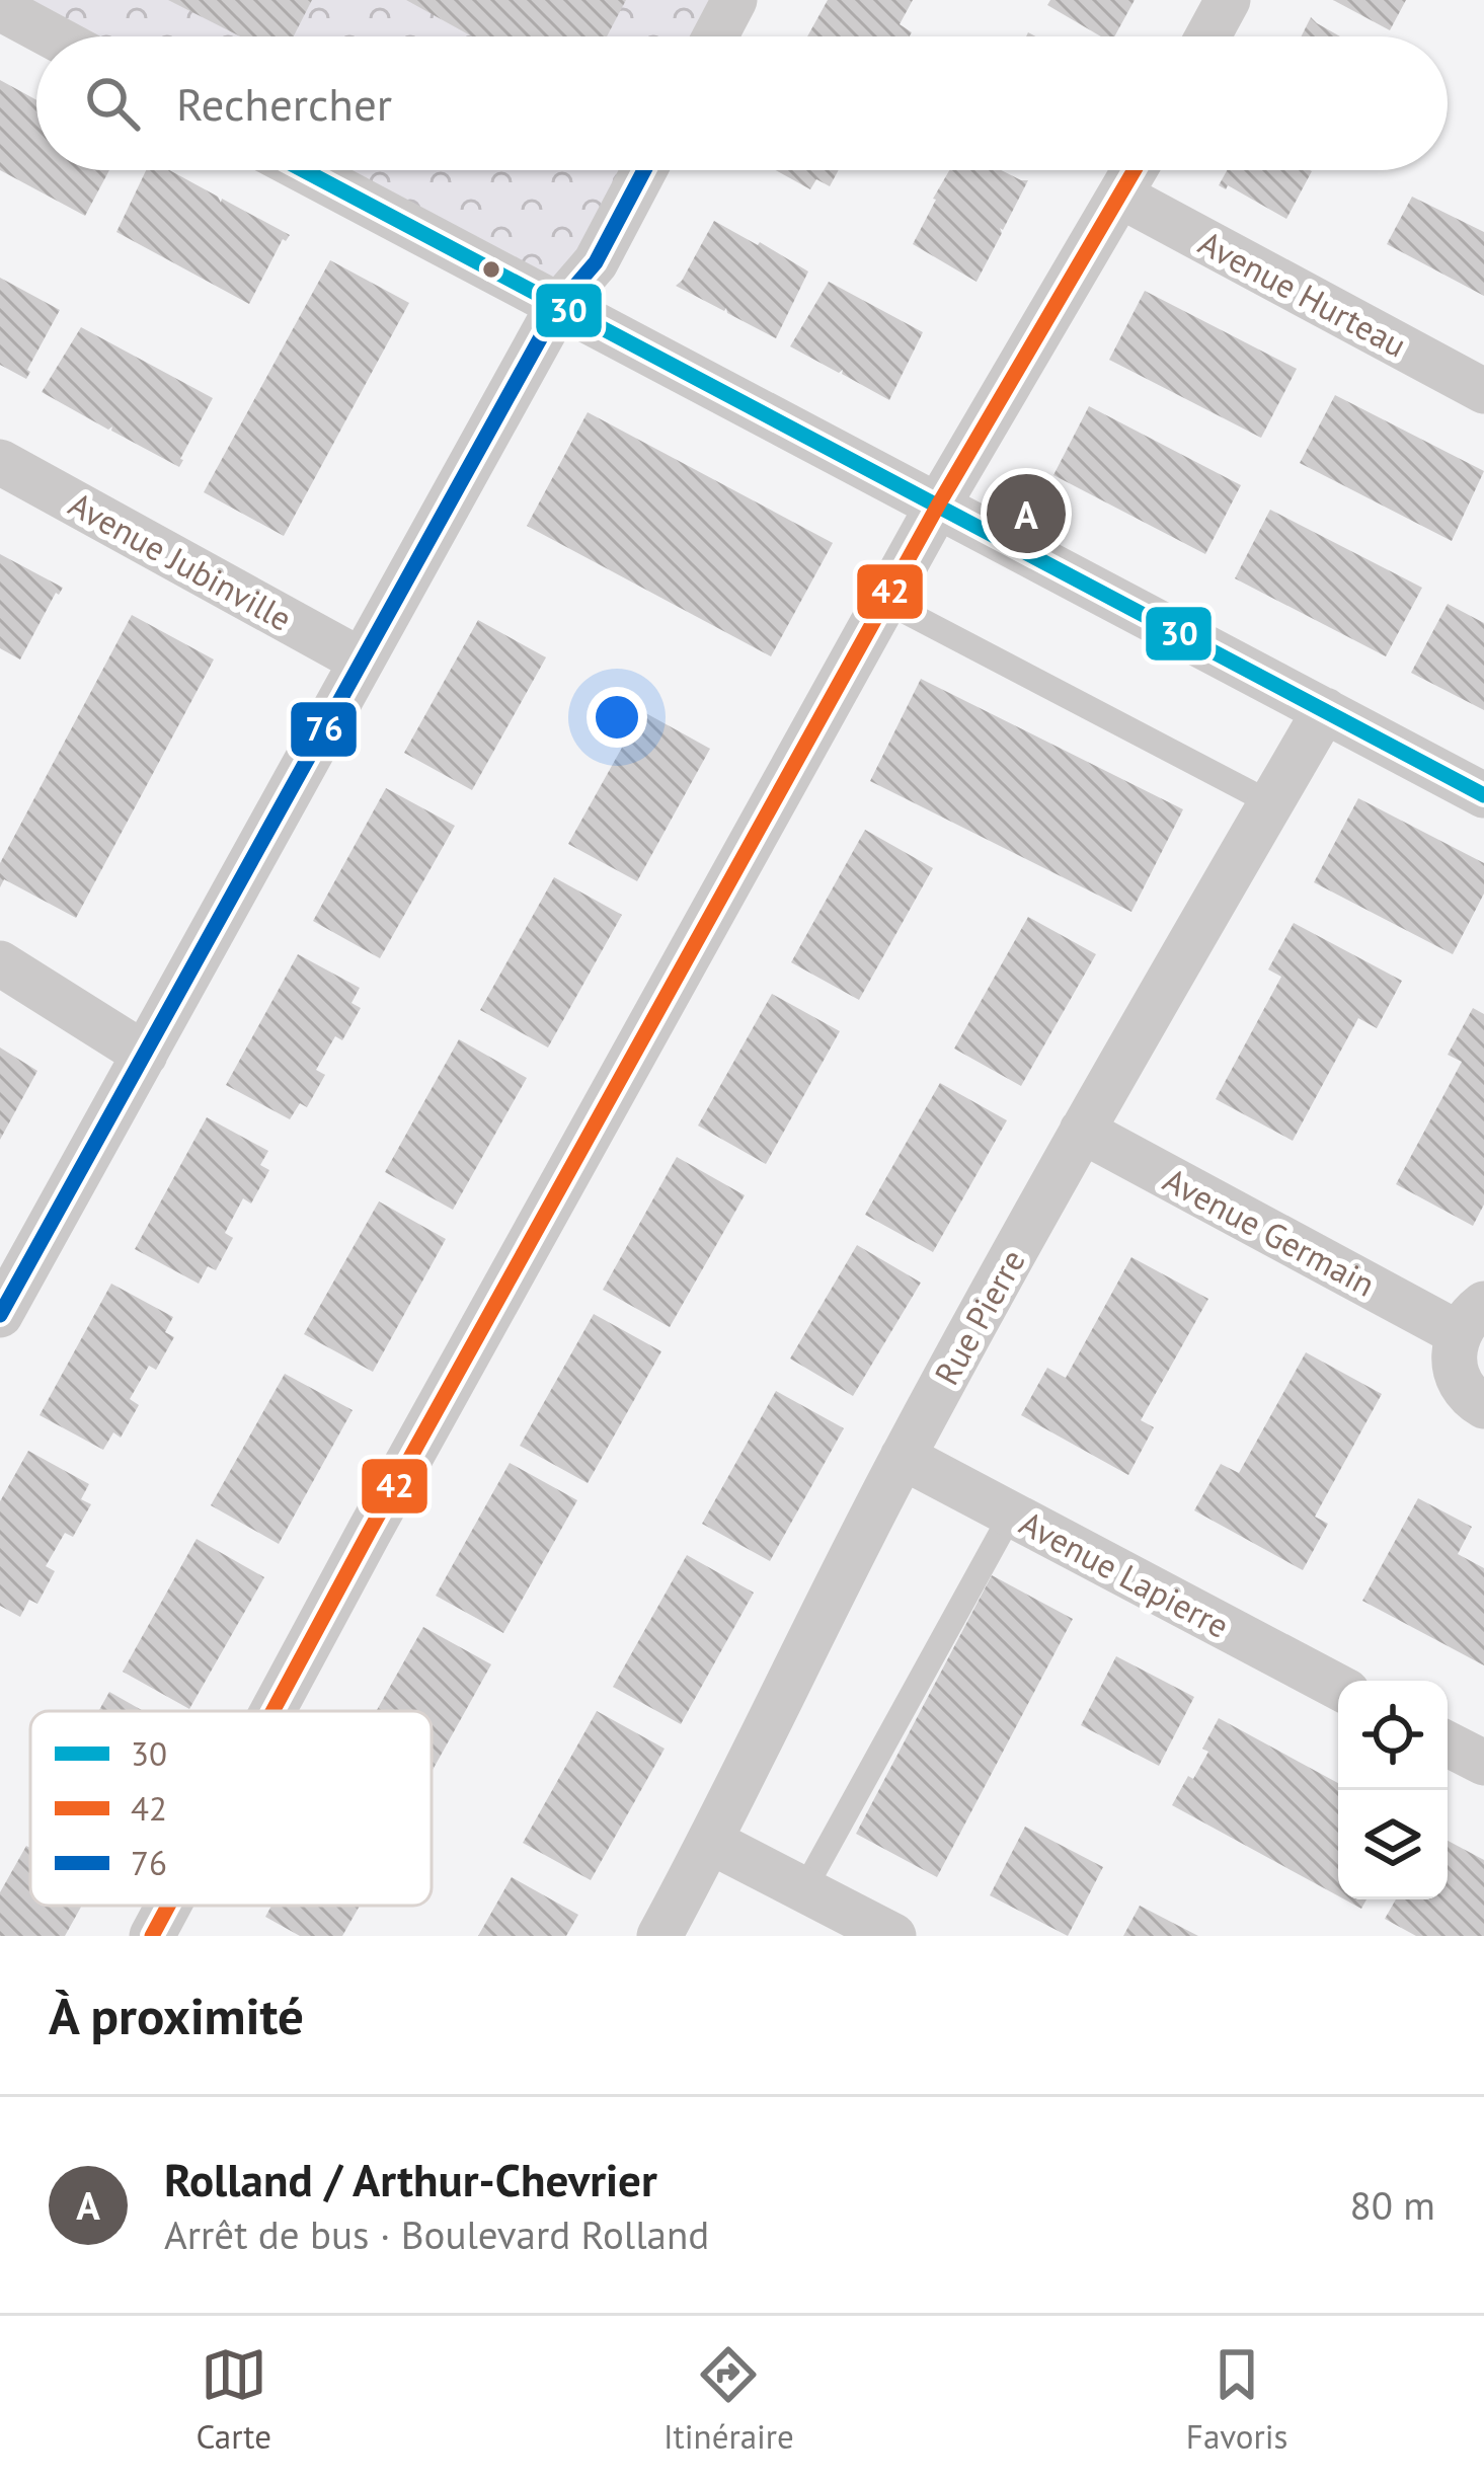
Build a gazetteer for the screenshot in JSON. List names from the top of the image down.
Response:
{
  "streets": {
    "street": [
      "Avenue Hurteau",
      "Avenue Jubinville",
      "Avenue Germain",
      "Rue Pierre",
      "Avenue Lapierre"
    ]
  },
  "crossings": [
    ["Avenue Germain", "Rue Pierre"],
    ["Rue Pierre", "Avenue Lapierre"]
  ],
  "lines": ["transit line 30", "transit line 42", "transit line 76"],
  "legend": ["30", "42", "76"],
  "page": {
    "search": "Rechercher",
    "pins": "A",
    "heading": "À proximité",
    "list": [
      {
        "mark": "A",
        "name": "Rolland / Arthur-Chevrier",
        "note": "Arrêt de bus · Boulevard Rolland",
        "value": "80 m"
      }
    ],
    "nav": ["Carte", "Itinéraire", "Favoris"]
  }
}
